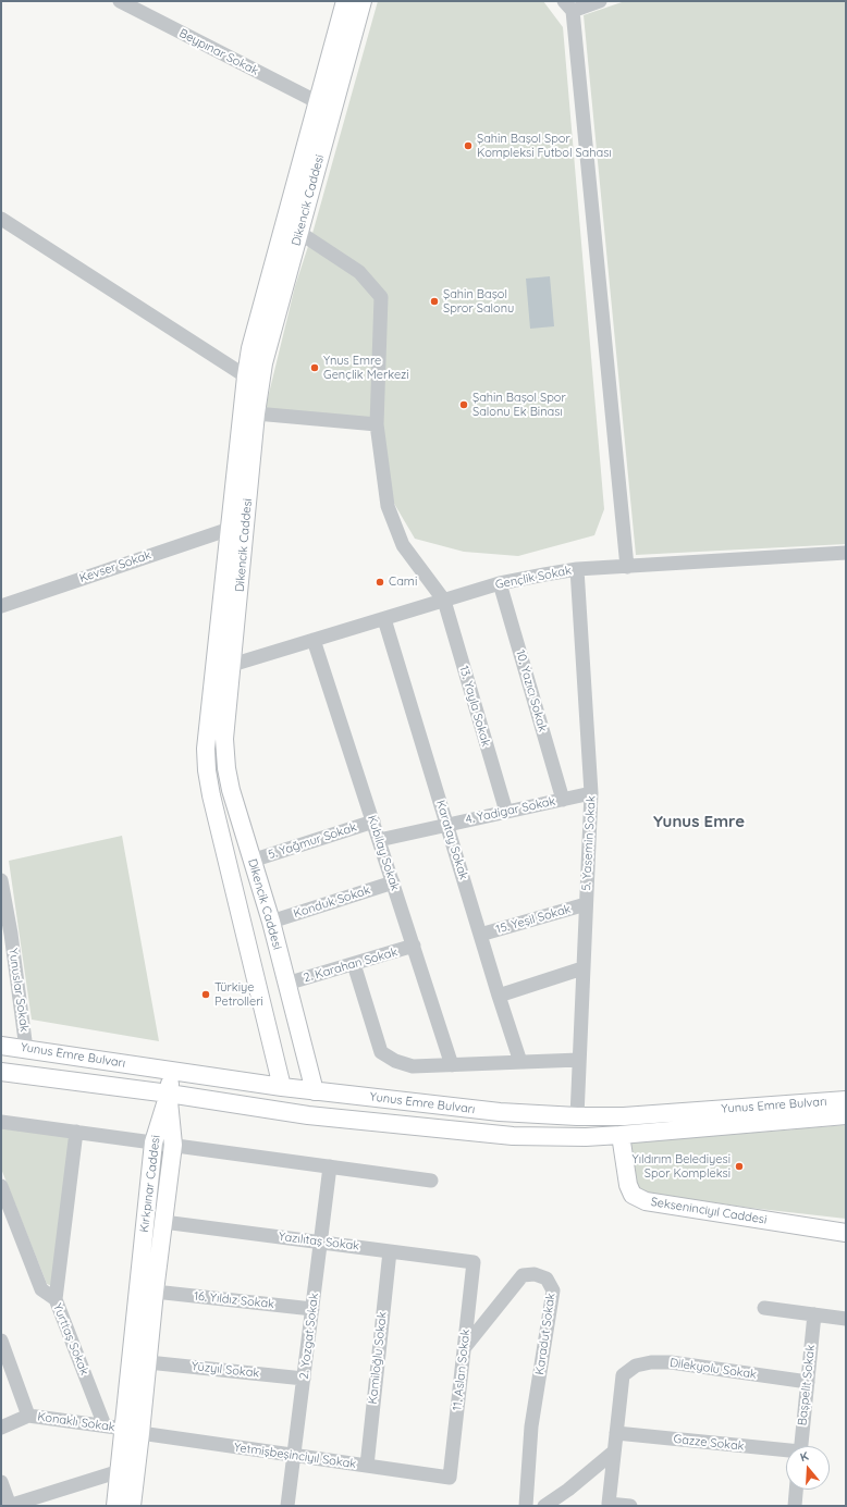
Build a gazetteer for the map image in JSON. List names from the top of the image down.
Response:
{
  "streets": {
    "main road": [
      "Dikencik Caddesi",
      "Yunus Emre Bulvarı",
      "Kırkpınar Caddesi",
      "Sekseninciyıl Caddesi"
    ],
    "street": [
      "Beypınar Sokak",
      "Kevser Sokak",
      "Gençlik Sokak",
      "10. Yazıcı Sokak",
      "13. Yayla Sokak",
      "4. Yadigar Sokak",
      "Karatay Sokak",
      "5. Yağmur Sokak",
      "5. Yasemin Sokak",
      "Kubilay Sokak",
      "Konduk Sokak",
      "15. Yeşil Sokak",
      "2. Karahan Sokak",
      "Yunuslar Sokak",
      "Yazılıtaş Sokak",
      "16. Yıldız Sokak",
      "Karadut Sokak",
      "2. Yozgat Sokak",
      "Yurttaş Sokak",
      "Kamiloğlu Sokak",
      "Dilekyolu Sokak",
      "Yüzyıl Sokak",
      "11. Aslan Sokak",
      "Başpelit Sokak",
      "Konaklı Sokak",
      "Gazze Sokak",
      "Yetmişbeşinciyıl Sokak"
    ]
  },
  "crossings": [
    ["Beypınar Sokak", "Dikencik Caddesi"],
    ["Dikencik Caddesi", "Kevser Sokak"],
    ["Dikencik Caddesi", "Gençlik Sokak"],
    ["Dikencik Caddesi", "5. Yağmur Sokak"],
    ["Dikencik Caddesi", "Konduk Sokak"],
    ["Dikencik Caddesi", "2. Karahan Sokak"],
    ["Dikencik Caddesi", "Yunus Emre Bulvarı"],
    ["Gençlik Sokak", "10. Yazıcı Sokak"],
    ["Gençlik Sokak", "13. Yayla Sokak"],
    ["Gençlik Sokak", "Karatay Sokak"],
    ["Gençlik Sokak", "5. Yasemin Sokak"],
    ["Gençlik Sokak", "Kubilay Sokak"],
    ["10. Yazıcı Sokak", "4. Yadigar Sokak"],
    ["13. Yayla Sokak", "4. Yadigar Sokak"],
    ["4. Yadigar Sokak", "Karatay Sokak"],
    ["4. Yadigar Sokak", "5. Yasemin Sokak"],
    ["4. Yadigar Sokak", "Kubilay Sokak"],
    ["Karatay Sokak", "15. Yeşil Sokak"],
    ["5. Yağmur Sokak", "Kubilay Sokak"],
    ["5. Yasemin Sokak", "15. Yeşil Sokak"],
    ["5. Yasemin Sokak", "Yunus Emre Bulvarı"],
    ["Kubilay Sokak", "Konduk Sokak"],
    ["Kubilay Sokak", "2. Karahan Sokak"],
    ["Yunuslar Sokak", "Yunus Emre Bulvarı"],
    ["Yunus Emre Bulvarı", "Kırkpınar Caddesi"],
    ["Yunus Emre Bulvarı", "Sekseninciyıl Caddesi"],
    ["Kırkpınar Caddesi", "Yazılıtaş Sokak"],
    ["Kırkpınar Caddesi", "16. Yıldız Sokak"],
    ["Kırkpınar Caddesi", "Yüzyıl Sokak"],
    ["Kırkpınar Caddesi", "Konaklı Sokak"],
    ["Kırkpınar Caddesi", "Yetmişbeşinciyıl Sokak"],
    ["Yazılıtaş Sokak", "2. Yozgat Sokak"],
    ["Yazılıtaş Sokak", "Kamiloğlu Sokak"],
    ["Yazılıtaş Sokak", "11. Aslan Sokak"],
    ["16. Yıldız Sokak", "2. Yozgat Sokak"],
    ["Karadut Sokak", "11. Aslan Sokak"],
    ["2. Yozgat Sokak", "Yüzyıl Sokak"],
    ["2. Yozgat Sokak", "Yetmişbeşinciyıl Sokak"],
    ["Yurttaş Sokak", "Konaklı Sokak"],
    ["Kamiloğlu Sokak", "Yetmişbeşinciyıl Sokak"],
    ["Dilekyolu Sokak", "Başpelit Sokak"],
    ["Dilekyolu Sokak", "Gazze Sokak"],
    ["11. Aslan Sokak", "Yetmişbeşinciyıl Sokak"]
  ],
  "districts": ["Yunus Emre"],
  "places": [
    "Şahin Başol Spor Kompleksi Futbol Sahası",
    "Şahin Başol Spror Salonu",
    "Ynus Emre Gençlik Merkezi",
    "Şahin Başol Spor Salonu Ek Binası",
    "Cami",
    "Türkiye Petrolleri",
    "Yıldırım Belediyesi Spor Kompleksi"
  ],
  "north": "top"
}
